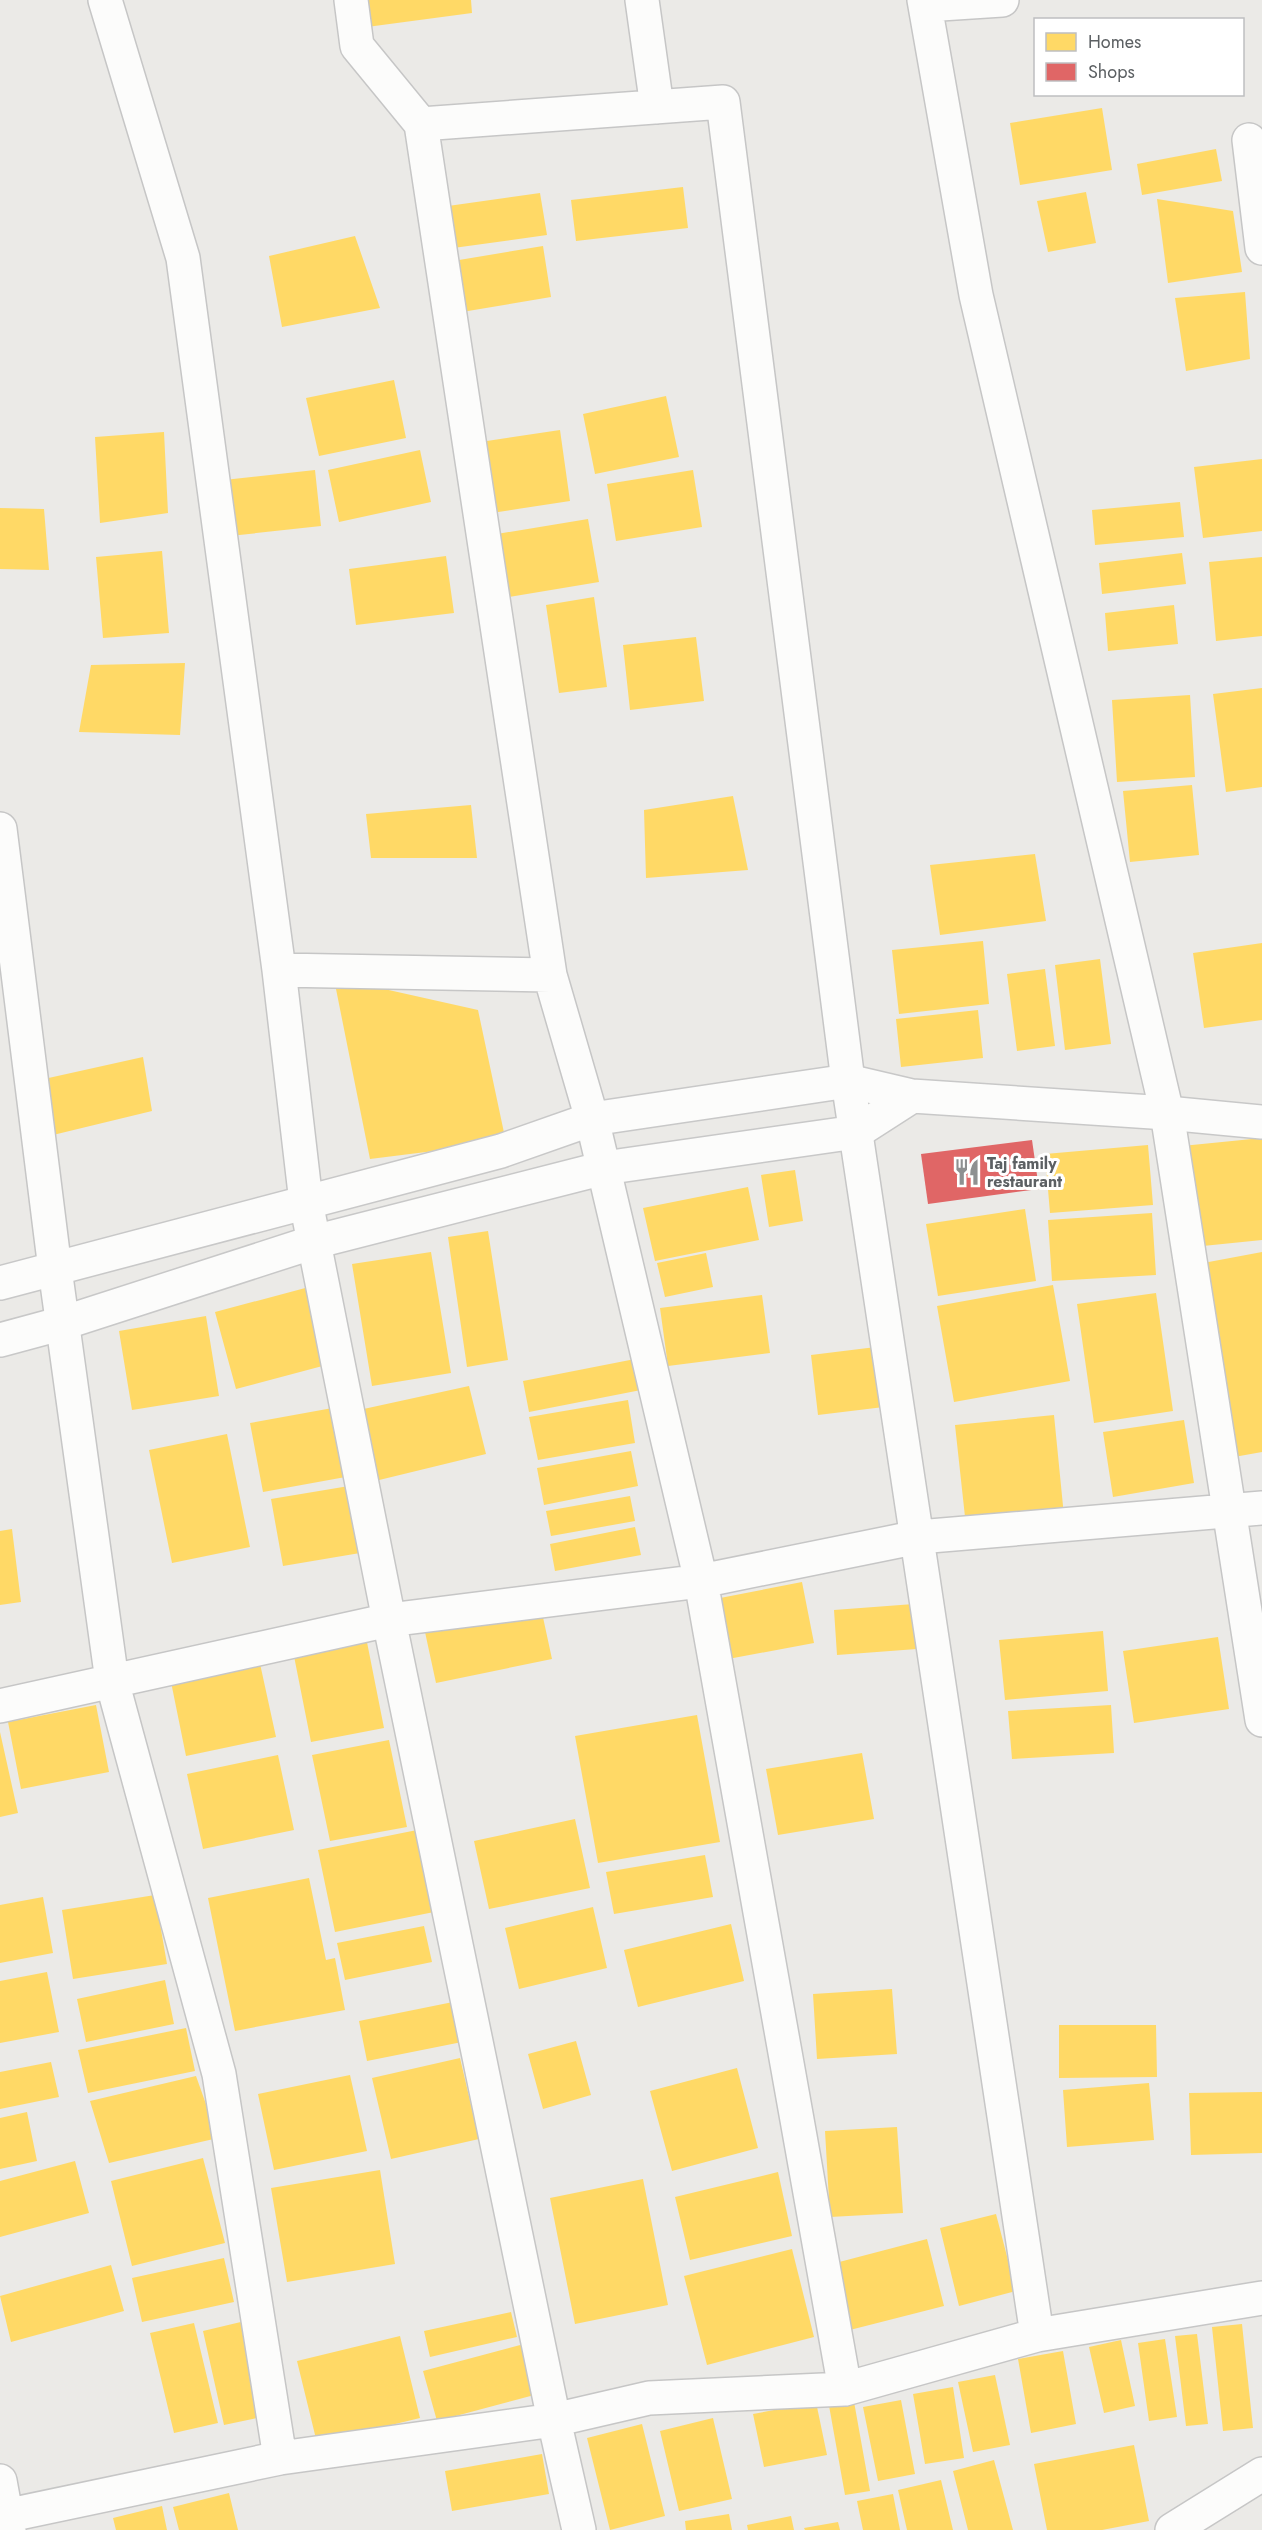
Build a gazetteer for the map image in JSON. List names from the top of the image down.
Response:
{
  "places": {
    "restaurant": ["Taj family restaurant"]
  },
  "legend": ["Homes", "Shops"]
}
